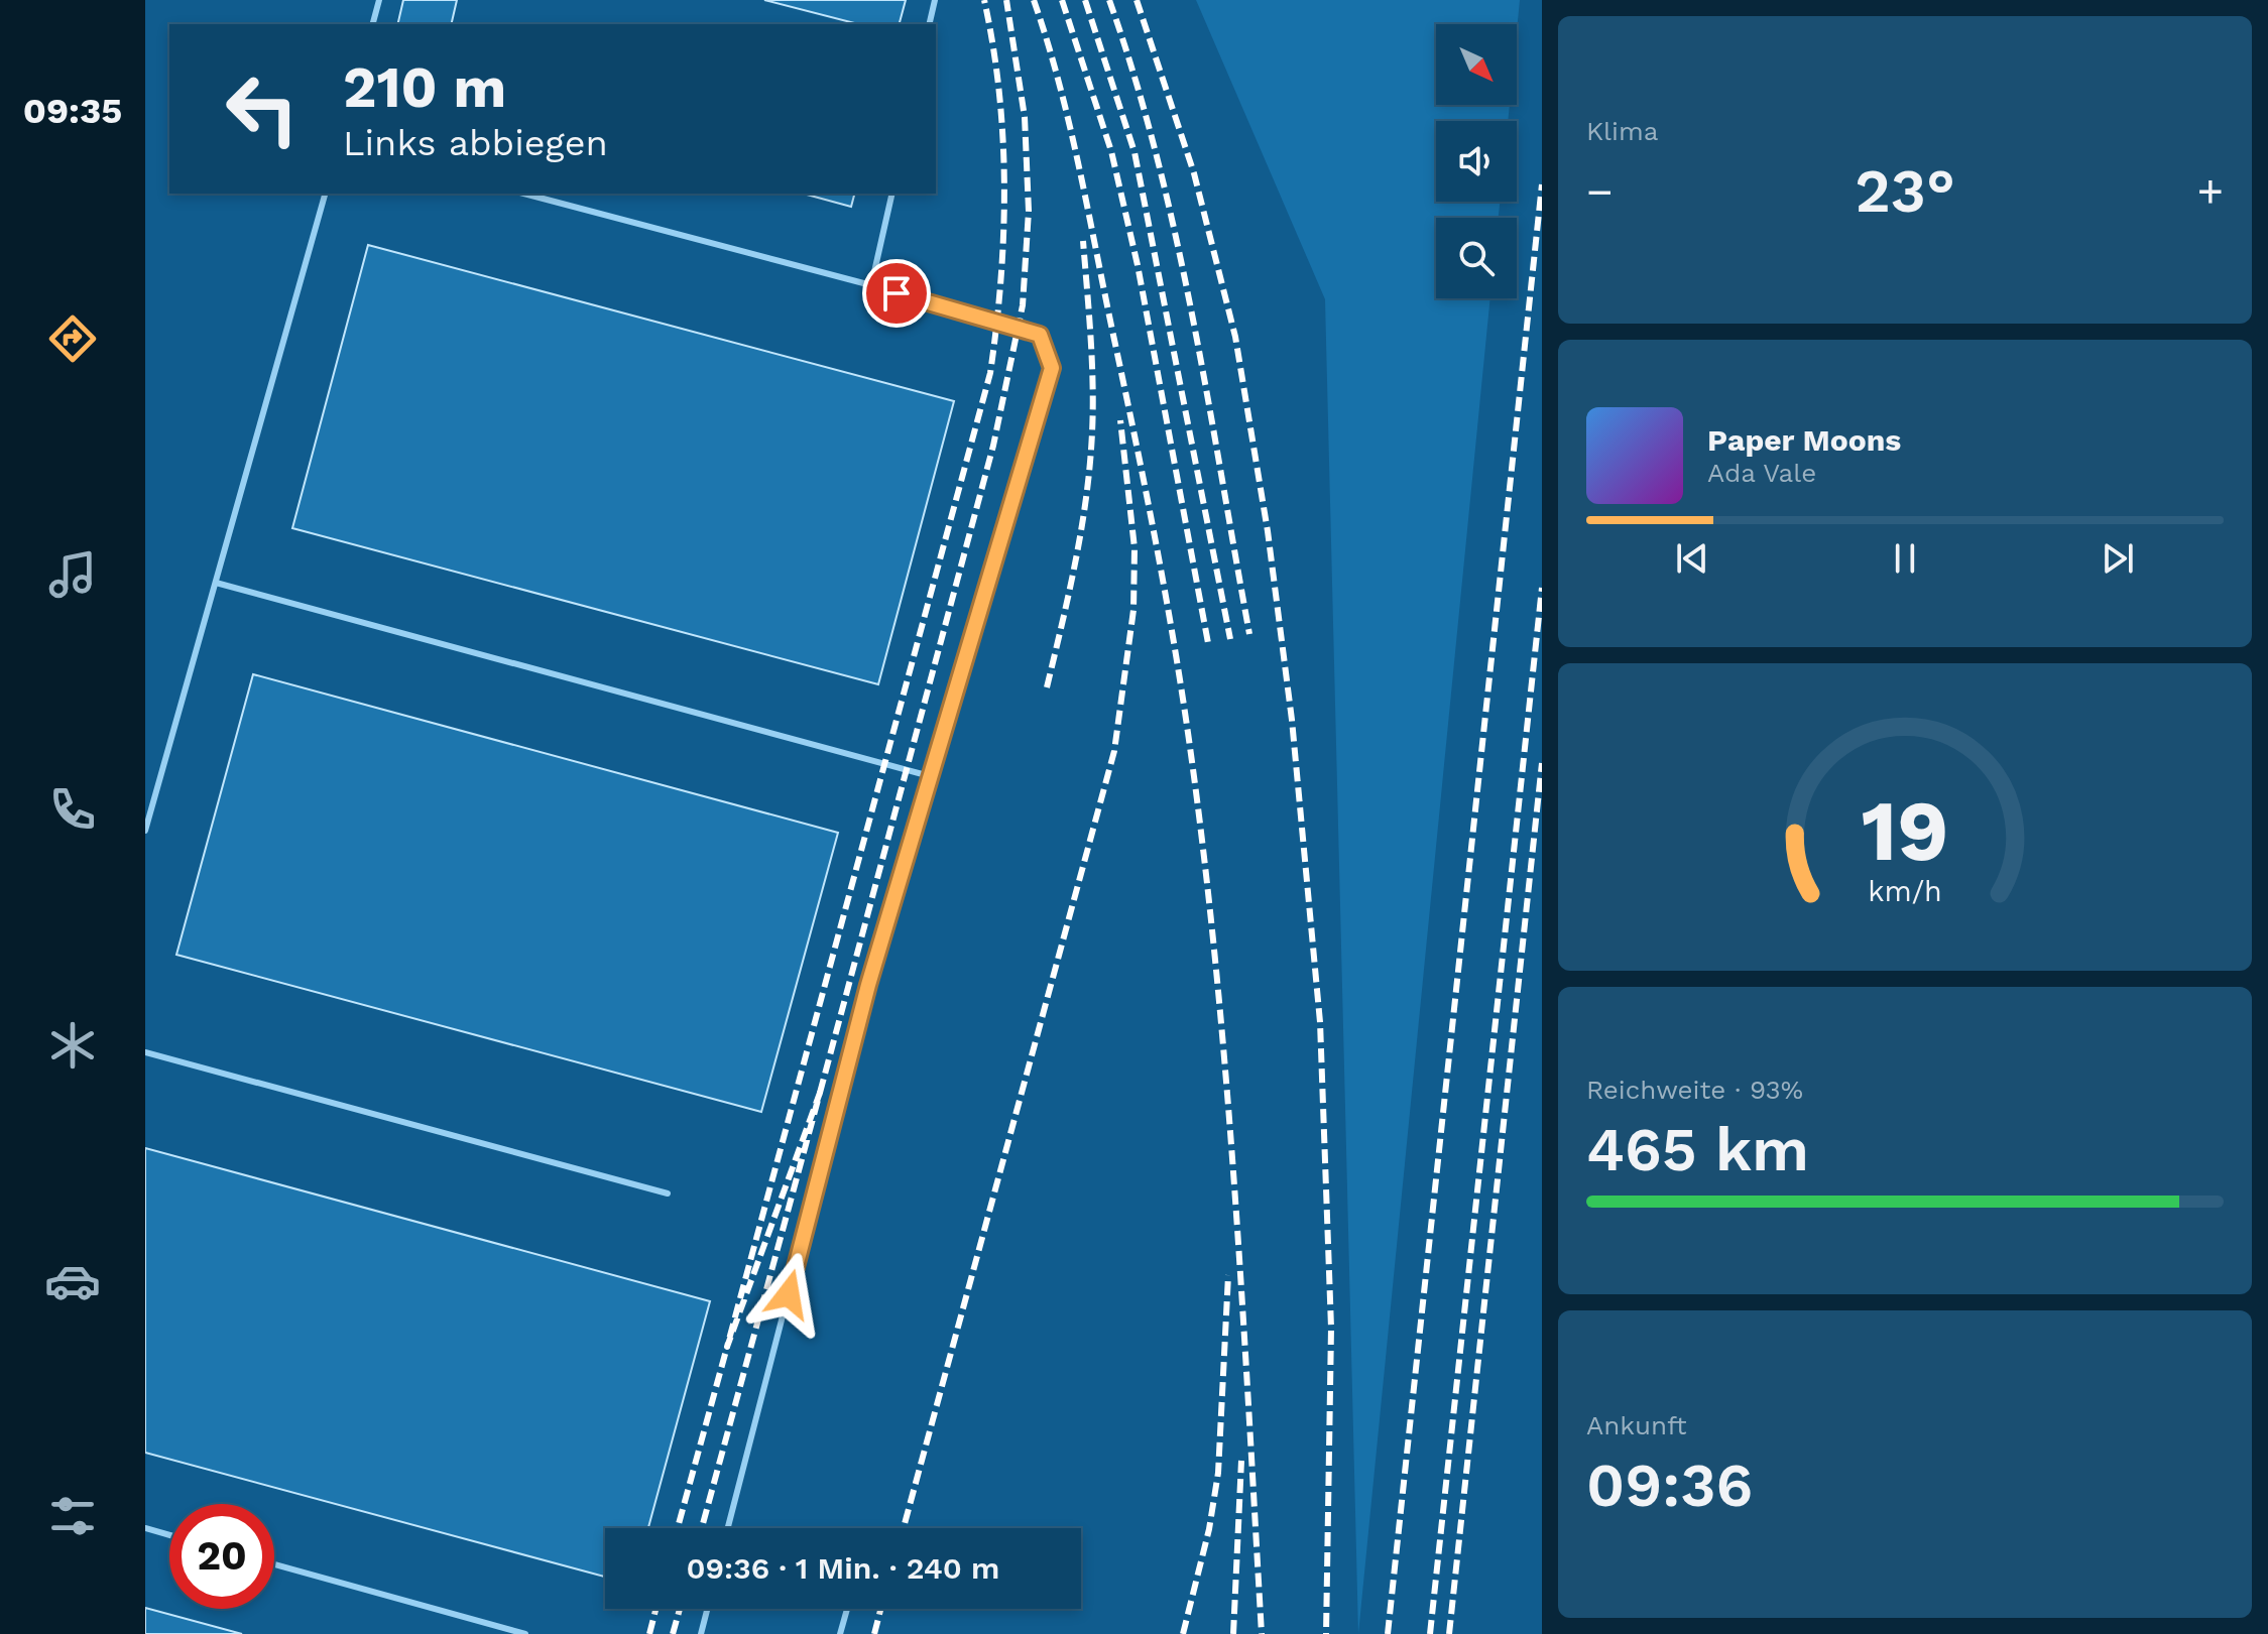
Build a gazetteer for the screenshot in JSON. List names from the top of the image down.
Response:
{
  "north": "bottom right",
  "page": {
    "tabs": "09:35",
    "tile": [
      "Klima",
      ["Reichweite · 93%", "465 km"],
      ["Ankunft", "09:36"]
    ],
    "turn": ["210 m", "Links abbiegen"],
    "heat": ["−", "23°", "+"],
    "song": ["Paper Moons", "Ada Vale"],
    "limit": "20",
    "trip": "09:36 · 1 Min. · 240 m",
    "gauge": ["19", "km/h"]
  }
}
